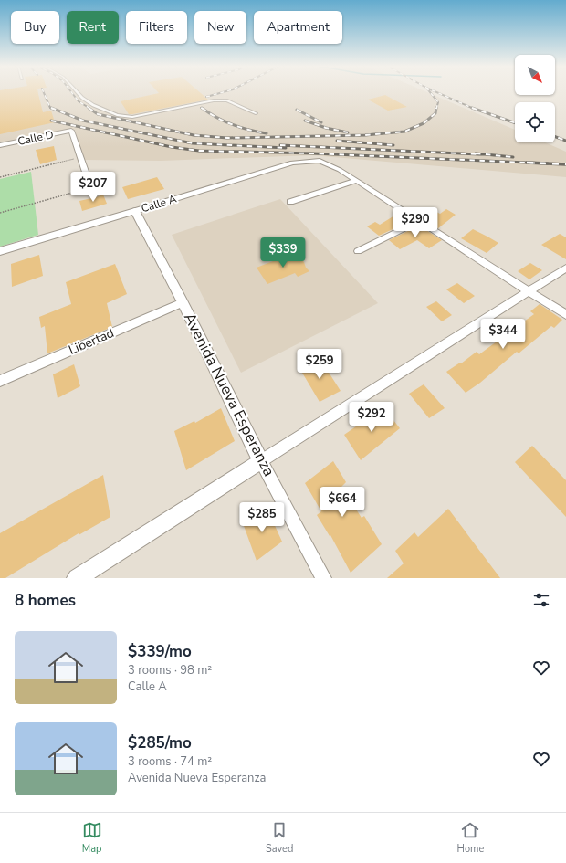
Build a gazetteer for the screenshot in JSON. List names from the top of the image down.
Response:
{
  "streets": {
    "street": [
      "Calle D",
      "Calle A",
      "Libertad",
      "Avenida Nueva Esperanza"
    ]
  },
  "crossings": [
    ["Calle A", "Avenida Nueva Esperanza"],
    ["Libertad", "Avenida Nueva Esperanza"]
  ],
  "north": "bottom right",
  "page": {
    "chip": [
      "Buy",
      "Rent",
      "Filters",
      "New",
      "Apartment"
    ],
    "price": [
      "$207",
      "$290",
      "$339",
      "$344",
      "$259",
      "$292",
      "$664",
      "$285"
    ],
    "heading": "8 homes",
    "list": [
      {
        "name": "$339/mo",
        "note": "3 rooms · 98 m² · Calle A"
      },
      {
        "name": "$285/mo",
        "note": "3 rooms · 74 m² · Avenida Nueva Esperanza"
      }
    ],
    "tabs": ["Map", "Saved", "Home"]
  }
}
